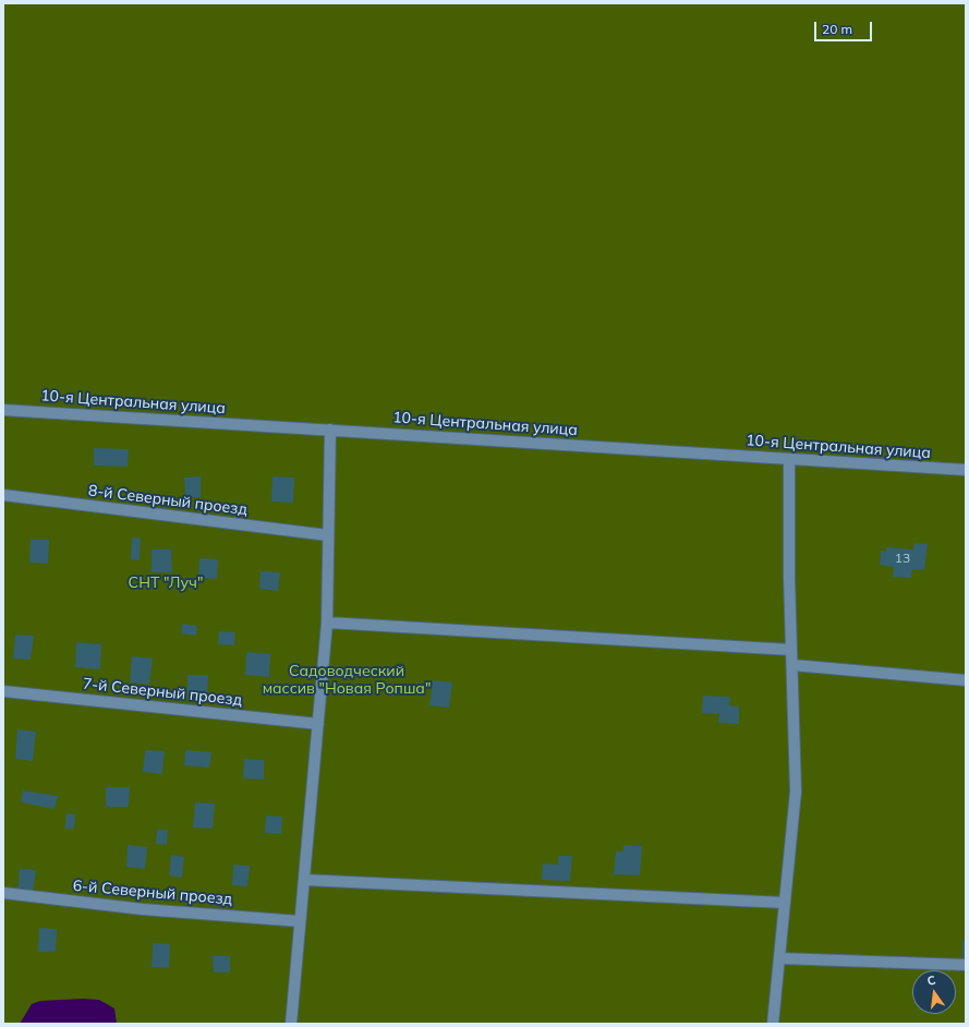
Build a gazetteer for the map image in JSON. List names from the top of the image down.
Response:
{
  "streets": {
    "street": [
      "10-я Центральная улица",
      "8-й Северный проезд",
      "7-й Северный проезд",
      "6-й Северный проезд"
    ]
  },
  "parks": ["СНТ \"Луч\"", "Садоводческий массив \"Новая Ропша\""],
  "house_numbers": ["13"],
  "scale_bar": "20 m",
  "north": "top"
}
